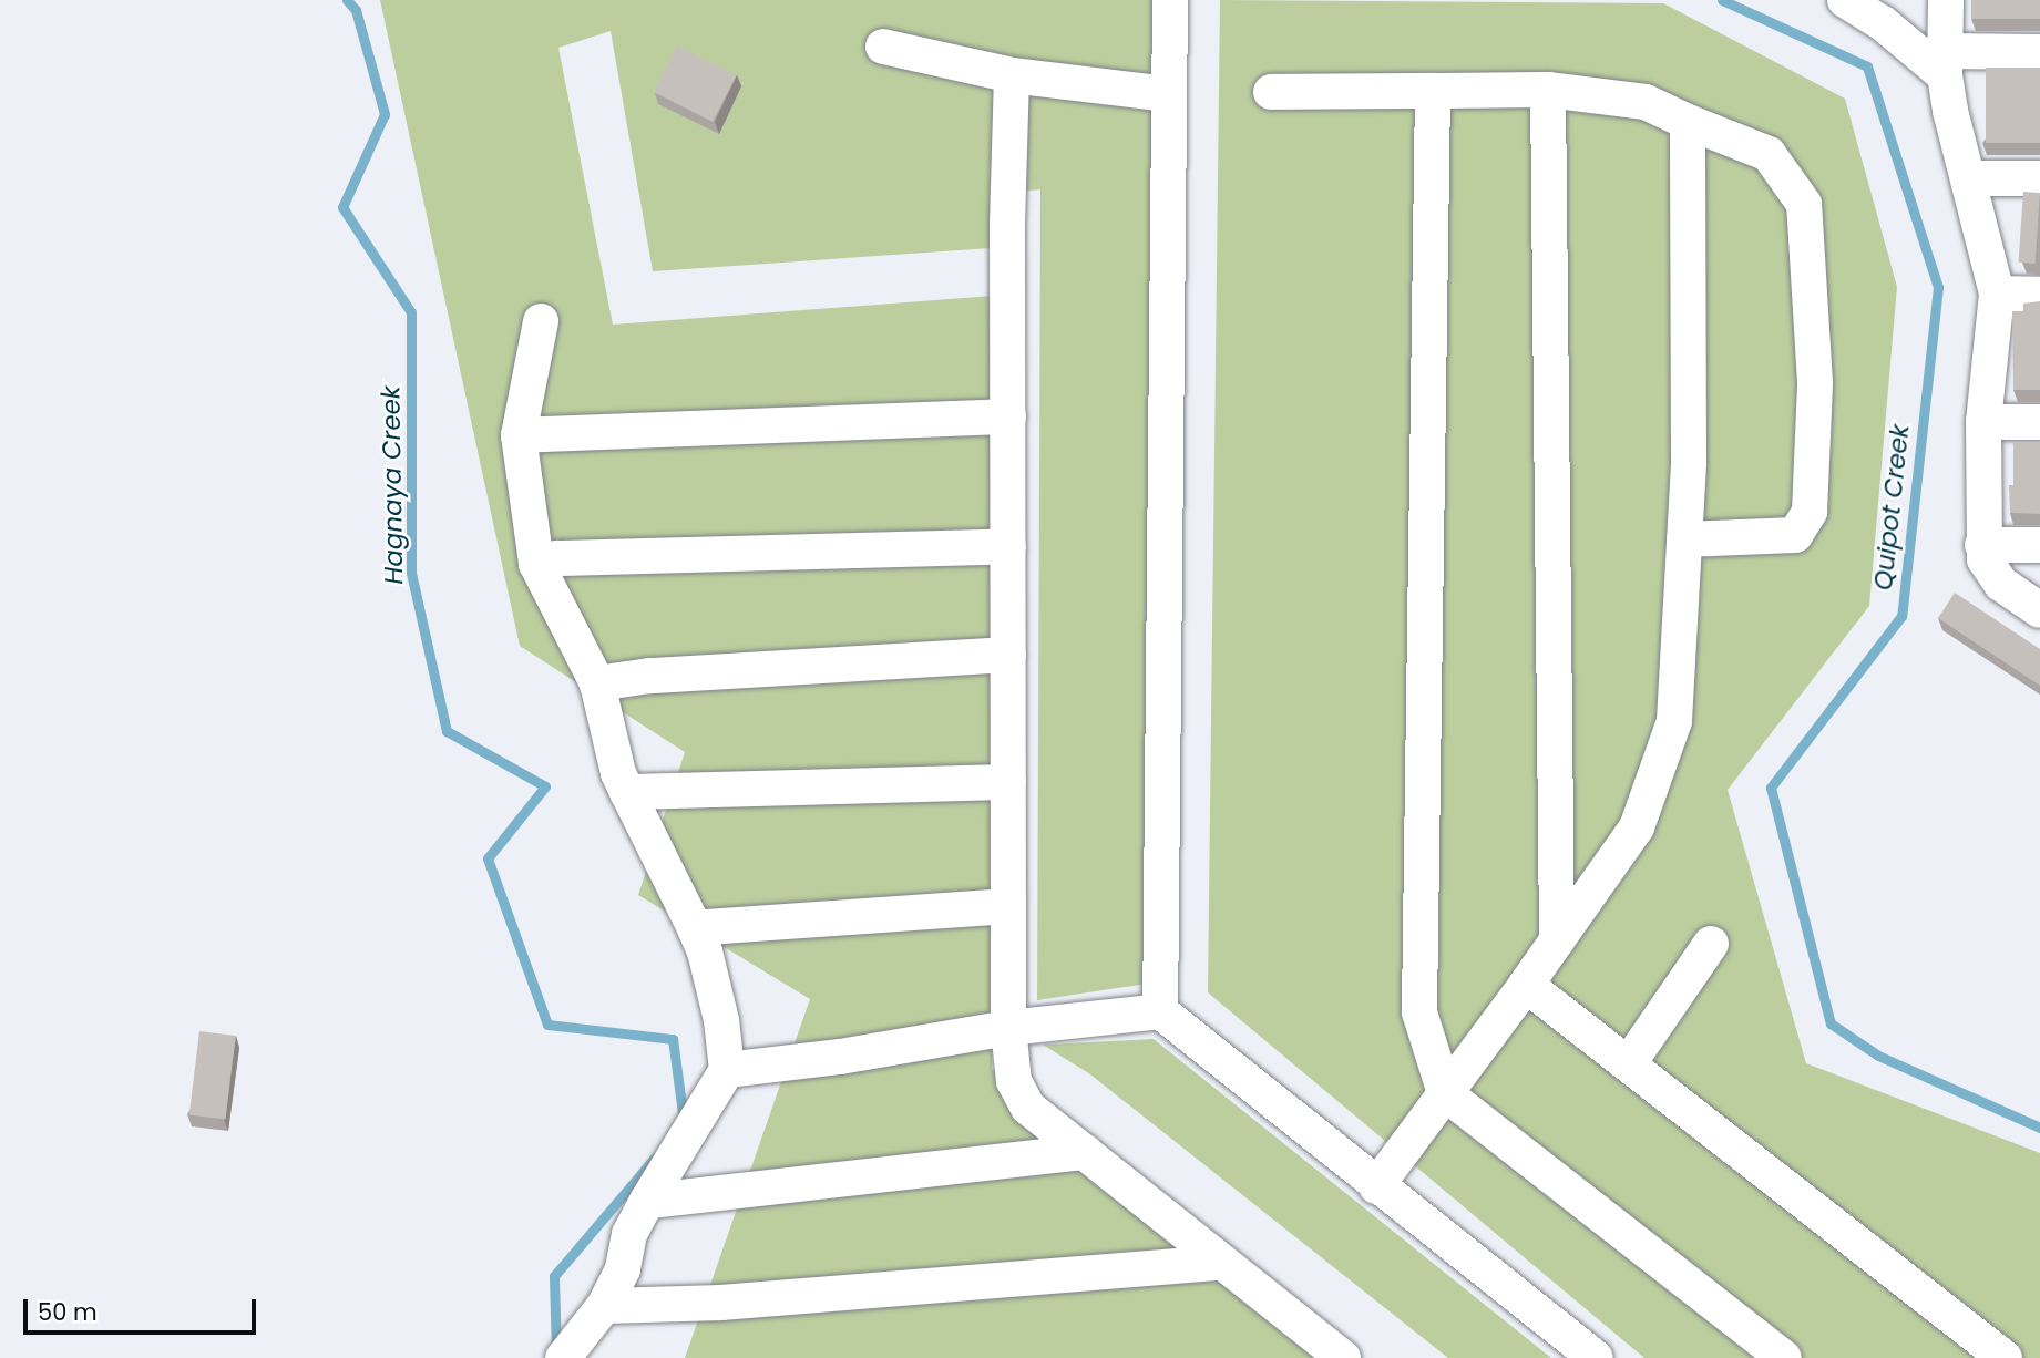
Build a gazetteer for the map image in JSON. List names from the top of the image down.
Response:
{
  "water": ["Hagnaya Creek", "Quipot Creek"],
  "scale_bar": "50 m"
}
